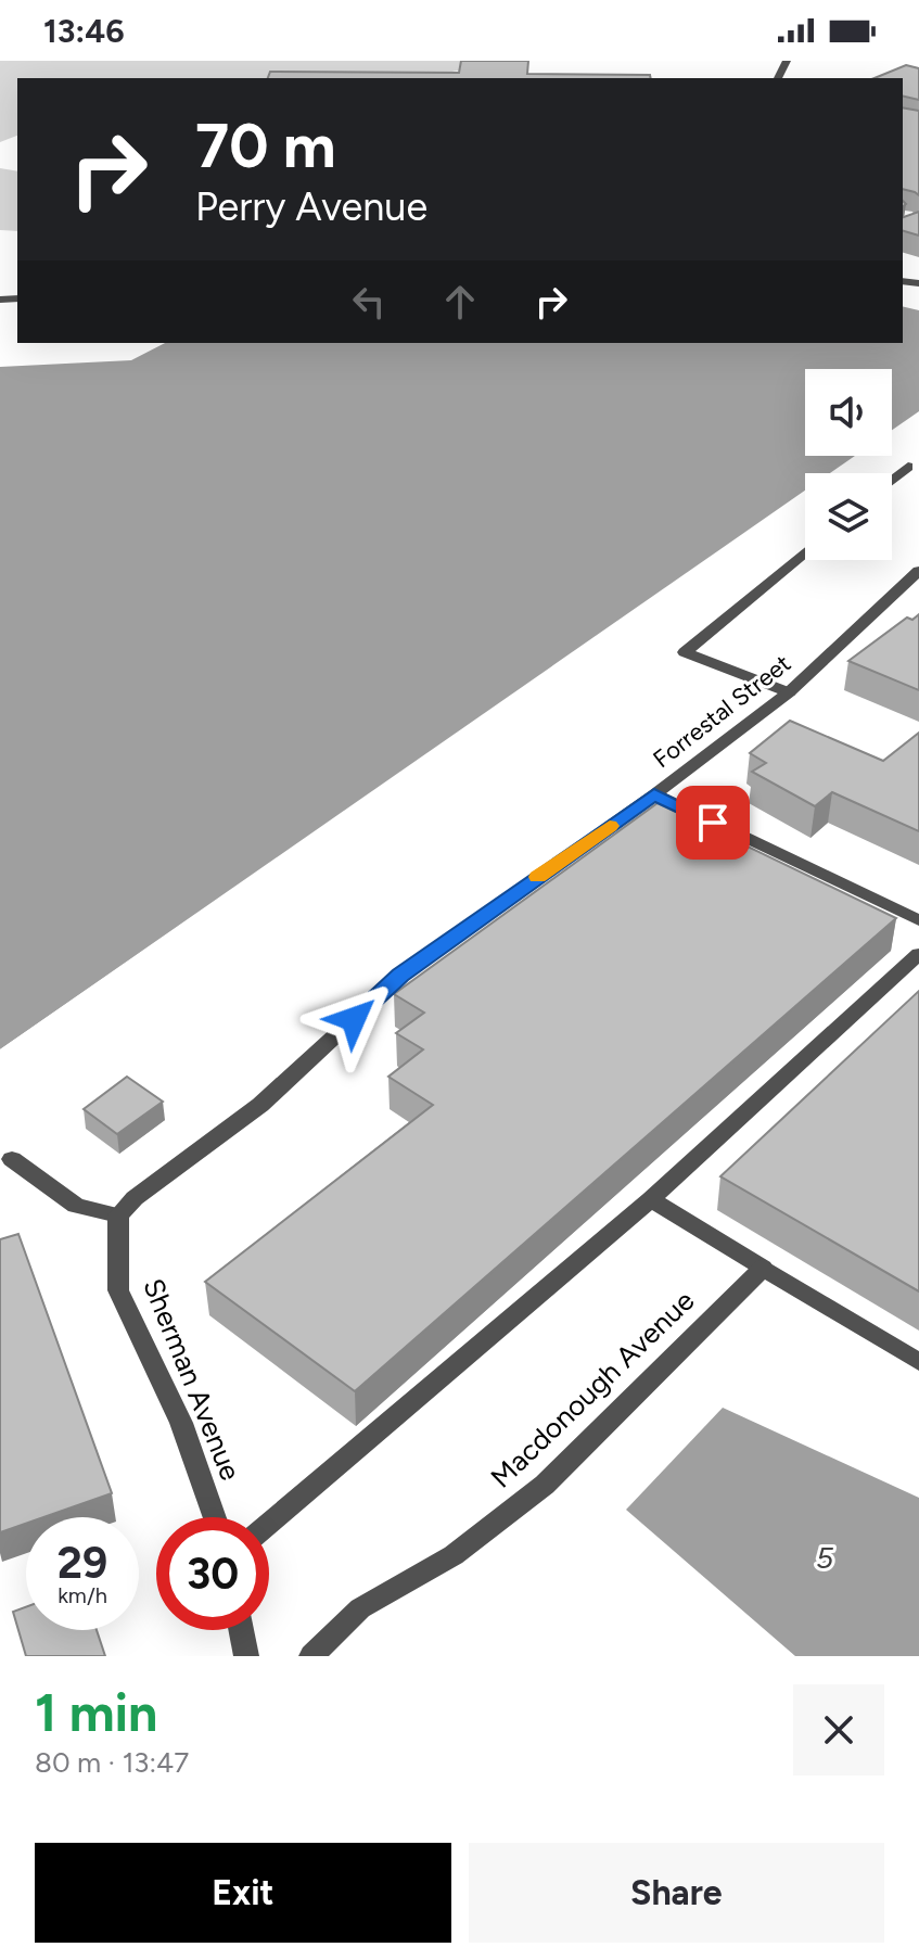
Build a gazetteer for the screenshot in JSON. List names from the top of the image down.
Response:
{
  "streets": {
    "street": ["Forrestal Street", "Sherman Avenue", "Macdonough Avenue"]
  },
  "crossings": [
    ["Forrestal Street", "Sherman Avenue"]
  ],
  "water": ["5"],
  "page": {
    "status": "13:46",
    "turn": ["70 m", "Perry Avenue"],
    "speed": "29 km/h",
    "limit": "30",
    "heading": ["1 min", "80 m · 13:47"],
    "buttons": ["Exit", "Share"]
  }
}
